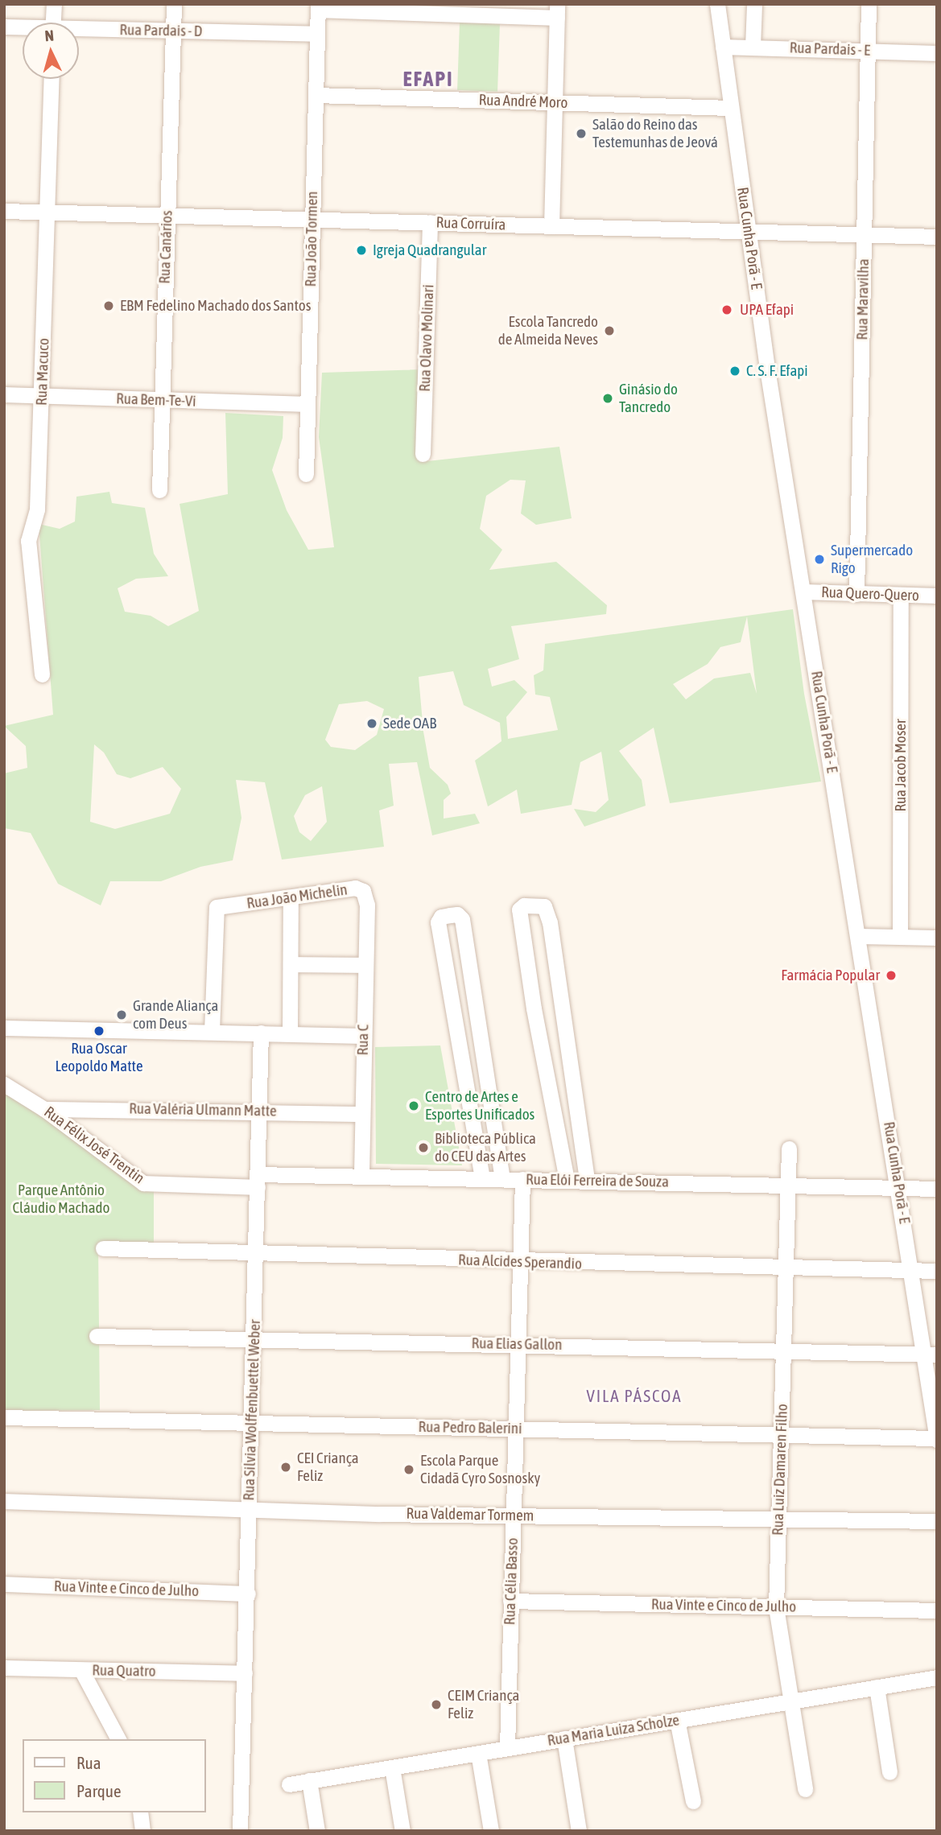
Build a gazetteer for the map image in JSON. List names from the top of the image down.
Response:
{
  "streets": {
    "street": [
      "Rua Pardais - D",
      "Rua Pardais - E",
      "Rua André Moro",
      "Rua Corruíra",
      "Rua Cunha Porã - E",
      "Rua João Tormen",
      "Rua Canários",
      "Rua Maravilha",
      "Rua Olavo Molinari",
      "Rua Macuco",
      "Rua Bem-Te-Vi",
      "Rua Quero-Quero",
      "Rua Jacob Moser",
      "Rua João Michelin",
      "Rua C",
      "Rua Valéria Ulmann Matte",
      "Rua Félix José Trentin",
      "Rua Elói Ferreira de Souza",
      "Rua Alcides Sperandio",
      "Rua Elias Gallon",
      "Rua Silvia Wolffenbuettel Weber",
      "Rua Pedro Balerini",
      "Rua Luiz Damaren Filho",
      "Rua Valdemar Tormem",
      "Rua Célia Basso",
      "Rua Vinte e Cinco de Julho",
      "Rua Quatro",
      "Rua Maria Luiza Scholze"
    ]
  },
  "crossings": [
    ["Rua Pardais - D", "Rua João Tormen"],
    ["Rua Pardais - D", "Rua Canários"],
    ["Rua Pardais - E", "Rua Cunha Porã - E"],
    ["Rua Pardais - E", "Rua Maravilha"],
    ["Rua André Moro", "Rua Cunha Porã - E"],
    ["Rua André Moro", "Rua João Tormen"],
    ["Rua Corruíra", "Rua Cunha Porã - E"],
    ["Rua Corruíra", "Rua João Tormen"],
    ["Rua Corruíra", "Rua Canários"],
    ["Rua Corruíra", "Rua Maravilha"],
    ["Rua Corruíra", "Rua Olavo Molinari"],
    ["Rua Corruíra", "Rua Macuco"],
    ["Rua Cunha Porã - E", "Rua Quero-Quero"],
    ["Rua Cunha Porã - E", "Rua Elói Ferreira de Souza"],
    ["Rua Cunha Porã - E", "Rua Alcides Sperandio"],
    ["Rua Cunha Porã - E", "Rua Elias Gallon"],
    ["Rua Cunha Porã - E", "Rua Pedro Balerini"],
    ["Rua João Tormen", "Rua Bem-Te-Vi"],
    ["Rua Canários", "Rua Bem-Te-Vi"],
    ["Rua Maravilha", "Rua Quero-Quero"],
    ["Rua Macuco", "Rua Bem-Te-Vi"],
    ["Rua Quero-Quero", "Rua Jacob Moser"],
    ["Rua João Michelin", "Rua C"],
    ["Rua C", "Rua Valéria Ulmann Matte"],
    ["Rua C", "Rua Elói Ferreira de Souza"],
    ["Rua Valéria Ulmann Matte", "Rua Félix José Trentin"],
    ["Rua Valéria Ulmann Matte", "Rua Silvia Wolffenbuettel Weber"],
    ["Rua Félix José Trentin", "Rua Elói Ferreira de Souza"],
    ["Rua Félix José Trentin", "Rua Silvia Wolffenbuettel Weber"],
    ["Rua Elói Ferreira de Souza", "Rua Silvia Wolffenbuettel Weber"],
    ["Rua Elói Ferreira de Souza", "Rua Luiz Damaren Filho"],
    ["Rua Elói Ferreira de Souza", "Rua Célia Basso"],
    ["Rua Alcides Sperandio", "Rua Silvia Wolffenbuettel Weber"],
    ["Rua Alcides Sperandio", "Rua Luiz Damaren Filho"],
    ["Rua Alcides Sperandio", "Rua Célia Basso"],
    ["Rua Elias Gallon", "Rua Silvia Wolffenbuettel Weber"],
    ["Rua Elias Gallon", "Rua Luiz Damaren Filho"],
    ["Rua Elias Gallon", "Rua Célia Basso"],
    ["Rua Silvia Wolffenbuettel Weber", "Rua Pedro Balerini"],
    ["Rua Silvia Wolffenbuettel Weber", "Rua Valdemar Tormem"],
    ["Rua Silvia Wolffenbuettel Weber", "Rua Vinte e Cinco de Julho"],
    ["Rua Silvia Wolffenbuettel Weber", "Rua Quatro"],
    ["Rua Pedro Balerini", "Rua Luiz Damaren Filho"],
    ["Rua Pedro Balerini", "Rua Célia Basso"],
    ["Rua Luiz Damaren Filho", "Rua Valdemar Tormem"],
    ["Rua Luiz Damaren Filho", "Rua Vinte e Cinco de Julho"],
    ["Rua Luiz Damaren Filho", "Rua Maria Luiza Scholze"],
    ["Rua Valdemar Tormem", "Rua Célia Basso"],
    ["Rua Célia Basso", "Rua Vinte e Cinco de Julho"],
    ["Rua Célia Basso", "Rua Maria Luiza Scholze"]
  ],
  "districts": ["EFAPI", "VILA PÁSCOA"],
  "parks": ["Parque Antônio Cláudio Machado"],
  "places": [
    "Salão do Reino das Testemunhas de Jeová",
    "Igreja Quadrangular",
    "EBM Fedelino Machado dos Santos",
    "UPA Efapi",
    "Escola Tancredo de Almeida Neves",
    "C. S. F. Efapi",
    "Ginásio do Tancredo",
    "Supermercado Rigo",
    "Sede OAB",
    "Farmácia Popular",
    "Grande Aliança com Deus",
    "Rua Oscar Leopoldo Matte",
    "Centro de Artes e Esportes Unificados",
    "Biblioteca Pública do CEU das Artes",
    "CEI Criança Feliz",
    "Escola Parque Cidadã Cyro Sosnosky",
    "CEIM Criança Feliz"
  ],
  "legend": ["Rua", "Parque"],
  "north": "top"
}
